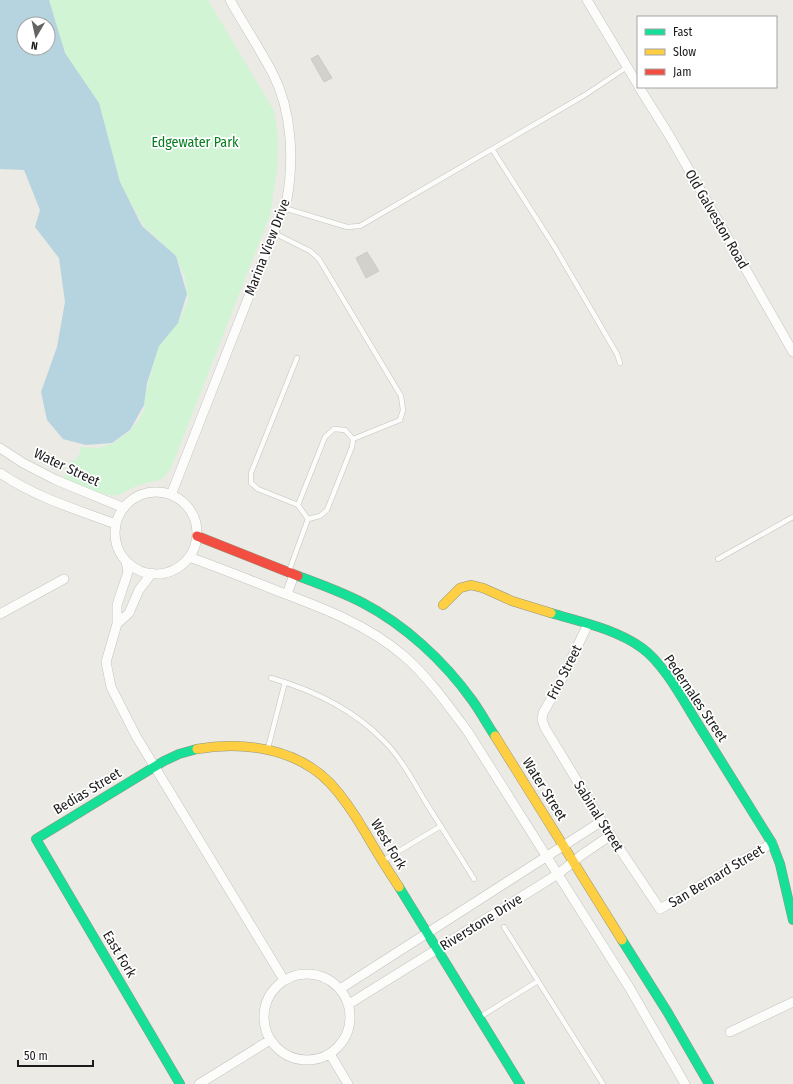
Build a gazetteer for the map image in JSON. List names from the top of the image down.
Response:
{
  "streets": {
    "street": [
      "Old Galveston Road",
      "Marina View Drive",
      "Water Street",
      "Frio Street",
      "Pedernales Street",
      "Bedias Street",
      "Sabinal Street",
      "West Fork",
      "San Bernard Street",
      "Riverstone Drive",
      "East Fork"
    ]
  },
  "crossings": [
    ["Marina View Drive", "Water Street"],
    ["Water Street", "Riverstone Drive"],
    ["Frio Street", "Pedernales Street"],
    ["Frio Street", "Sabinal Street"],
    ["Pedernales Street", "San Bernard Street"],
    ["Bedias Street", "West Fork"],
    ["Bedias Street", "East Fork"],
    ["Sabinal Street", "San Bernard Street"],
    ["Sabinal Street", "Riverstone Drive"],
    ["West Fork", "Riverstone Drive"]
  ],
  "parks": ["Edgewater Park"],
  "legend": ["Fast", "Slow", "Jam"],
  "scale_bar": "50 m",
  "north": "bottom"
}
